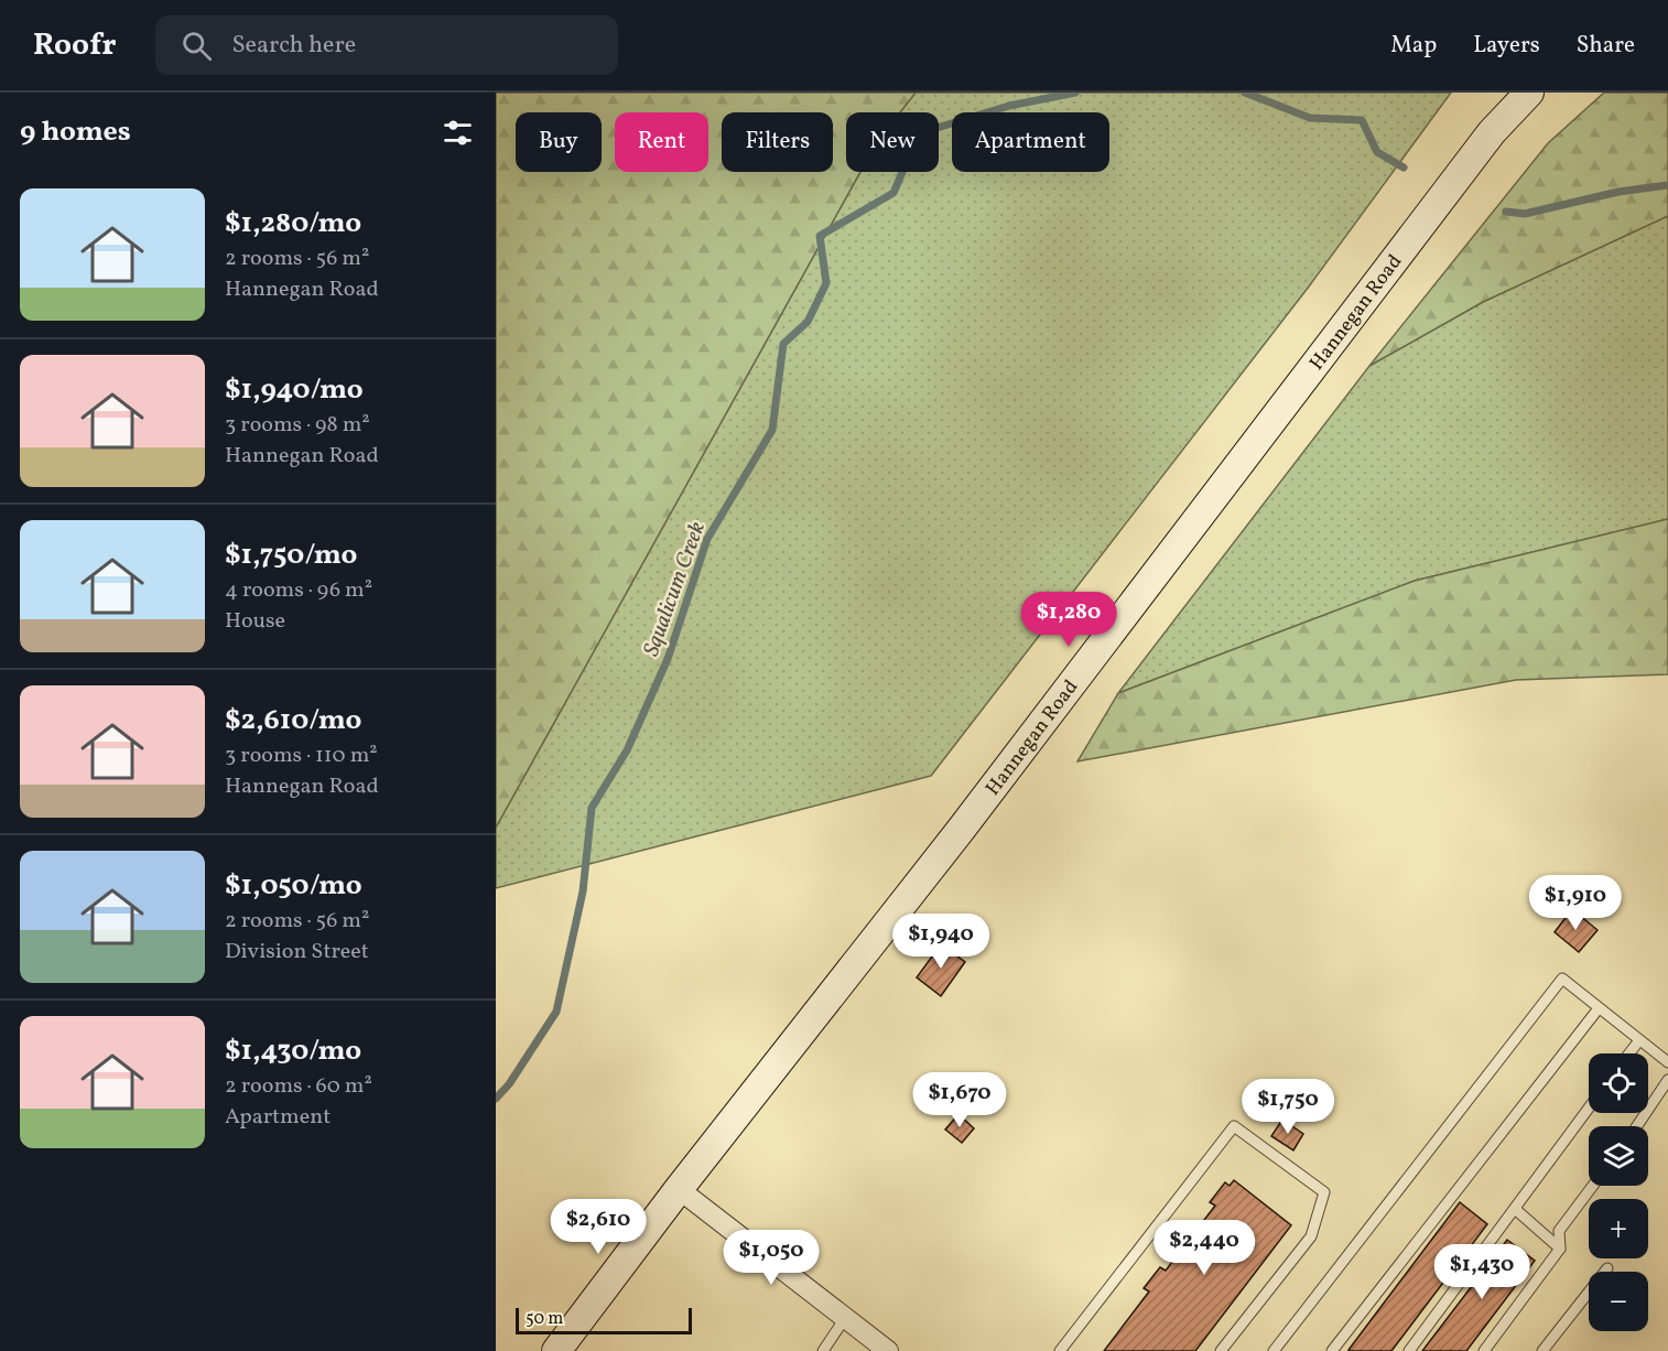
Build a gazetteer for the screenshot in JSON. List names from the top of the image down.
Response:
{
  "streets": {
    "main road": ["Hannegan Road"]
  },
  "water": ["Squalicum Creek"],
  "scale_bar": "50 m",
  "page": {
    "header": "Roofr",
    "search": "Search here",
    "nav": ["Map", "Layers", "Share"],
    "heading": "9 homes",
    "chip": [
      "Buy",
      "Rent",
      "Filters",
      "New",
      "Apartment"
    ],
    "list": [
      {
        "name": "$1,280/mo",
        "note": "2 rooms · 56 m² · Hannegan Road"
      },
      {
        "name": "$1,940/mo",
        "note": "3 rooms · 98 m² · Hannegan Road"
      },
      {
        "name": "$1,750/mo",
        "note": "4 rooms · 96 m² · House"
      },
      {
        "name": "$2,610/mo",
        "note": "3 rooms · 110 m² · Hannegan Road"
      },
      {
        "name": "$1,050/mo",
        "note": "2 rooms · 56 m² · Division Street"
      },
      {
        "name": "$1,430/mo",
        "note": "2 rooms · 60 m² · Apartment"
      }
    ],
    "price": [
      "$1,280",
      "$1,910",
      "$1,940",
      "$1,670",
      "$1,750",
      "$2,610",
      "$2,440",
      "$1,050",
      "$1,430"
    ],
    "map_buttons": ["+", "−"],
    "scale": "50 m"
  }
}
